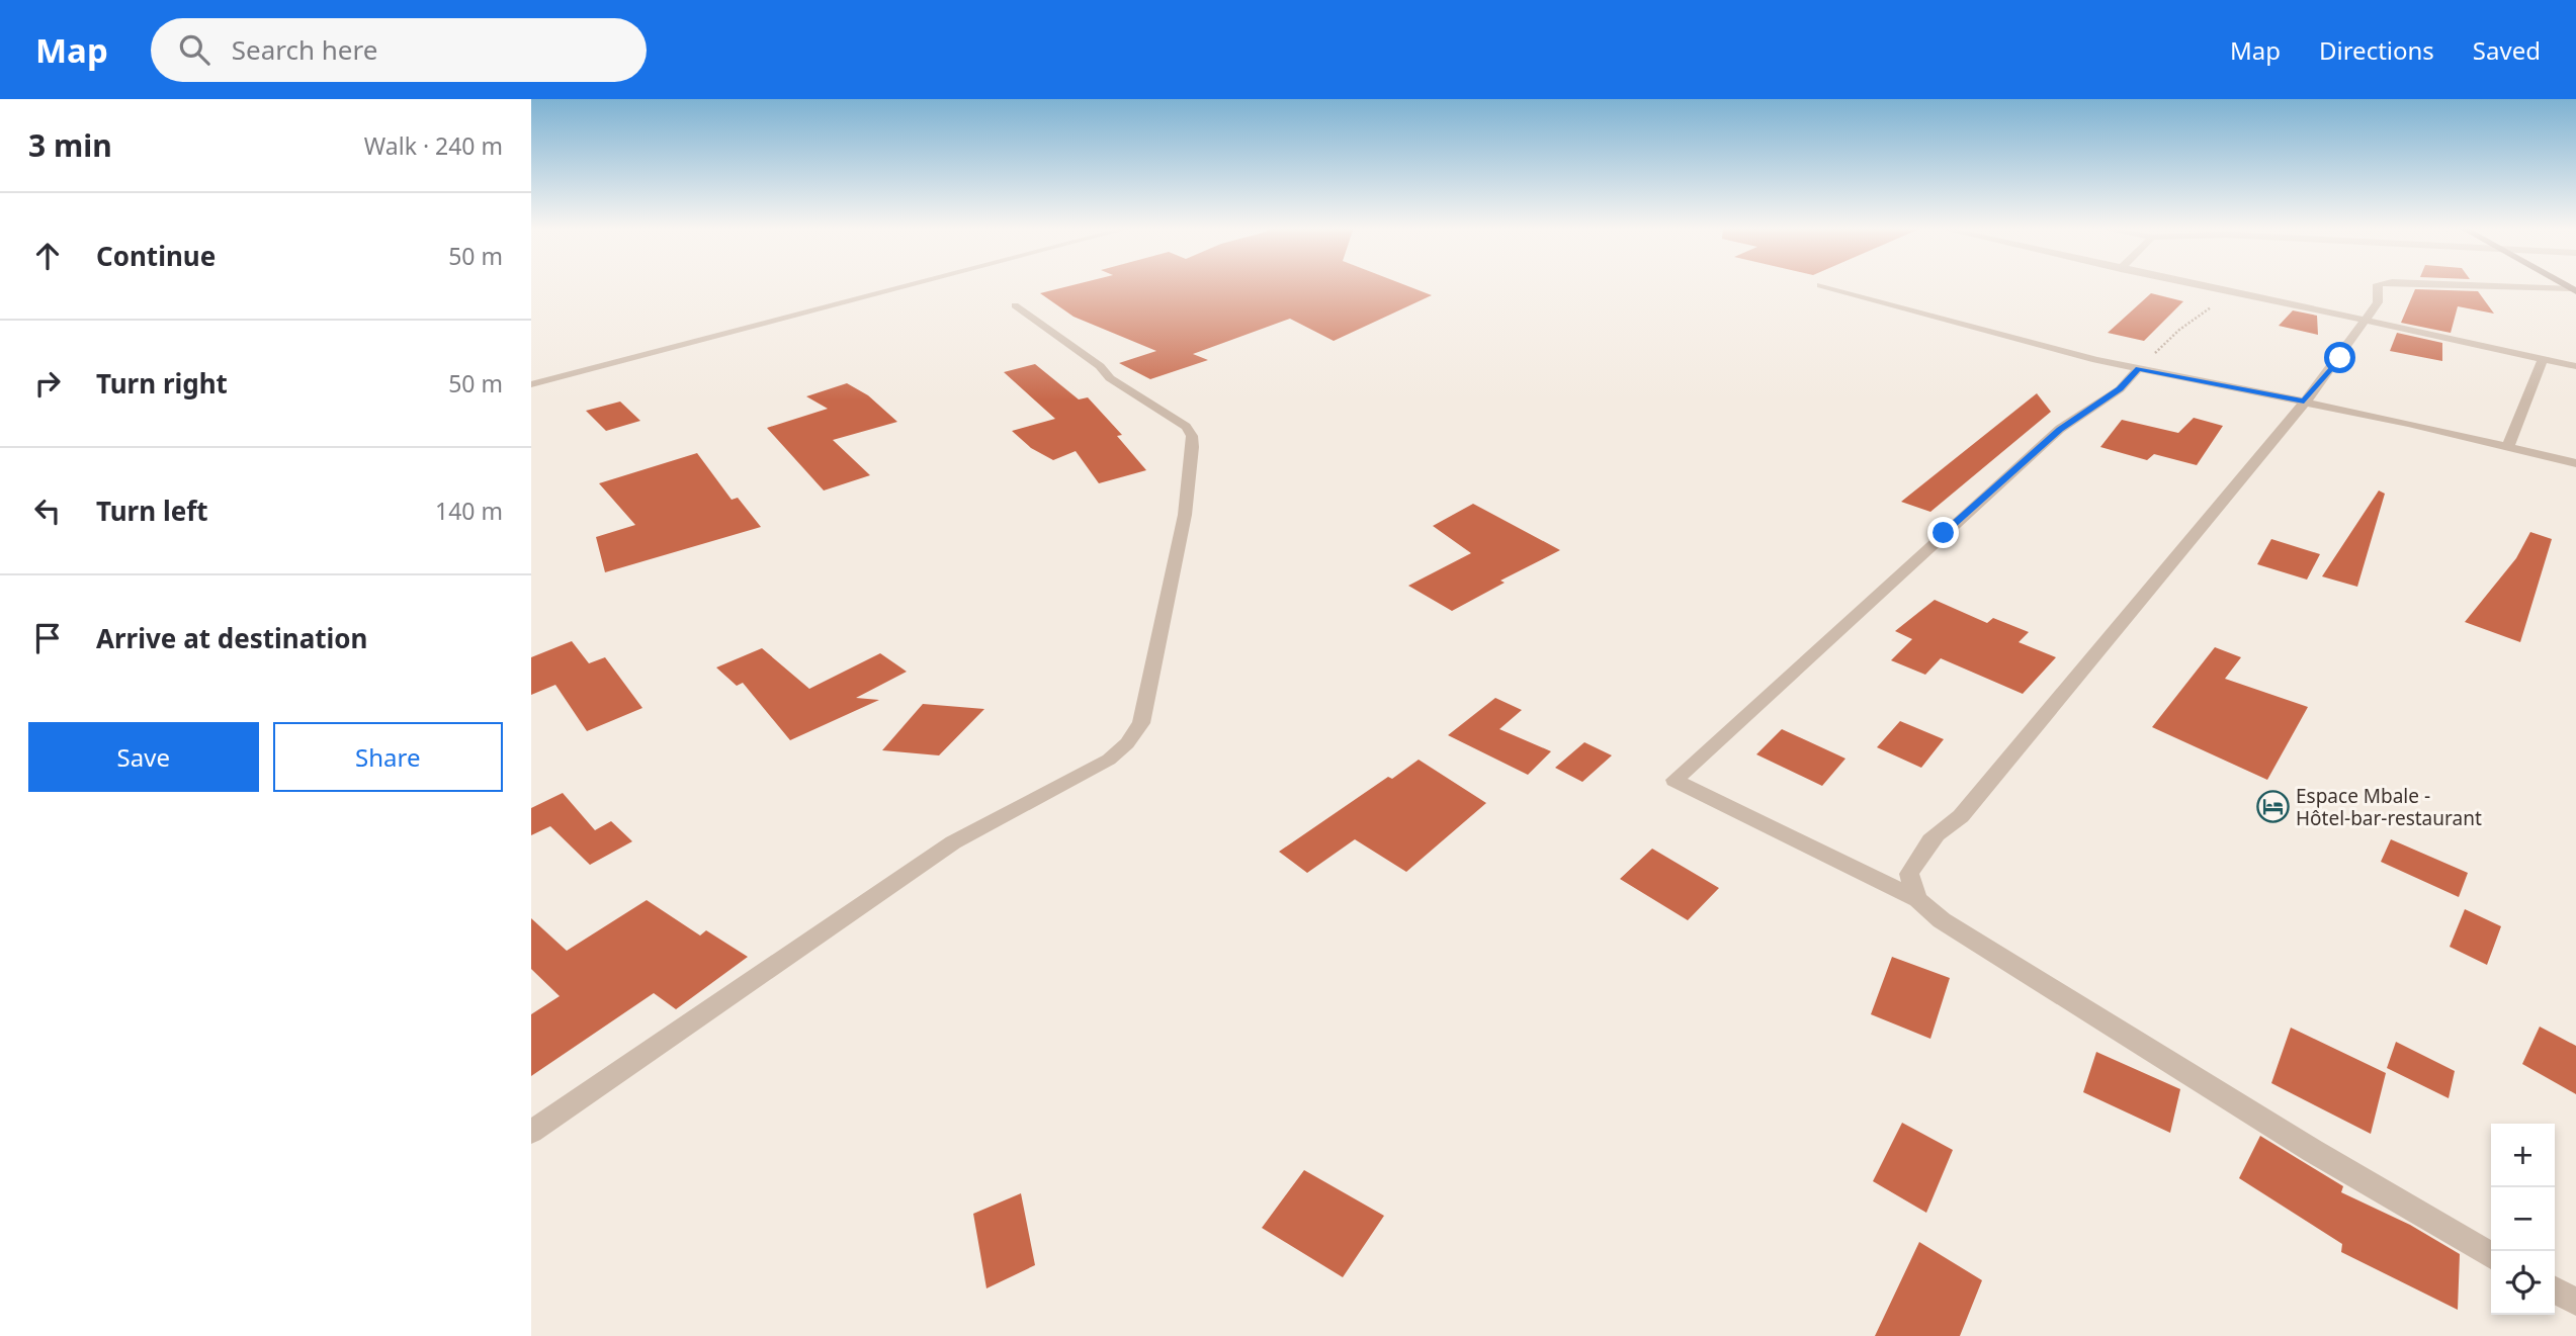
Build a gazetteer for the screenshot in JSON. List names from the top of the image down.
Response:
{
  "places": {
    "hotel": ["Espace Mbale - Hôtel-bar-restaurant"]
  },
  "page": {
    "header": "Map",
    "search": "Search here",
    "nav": ["Map", "Directions", "Saved"],
    "heading": ["3 min", "Walk · 240 m"],
    "list": [
      ["Continue", "50 m"],
      ["Turn right", "50 m"],
      ["Turn left", "140 m"],
      "Arrive at destination"
    ],
    "buttons": ["Save", "Share"],
    "map_buttons": ["+", "−"]
  }
}
